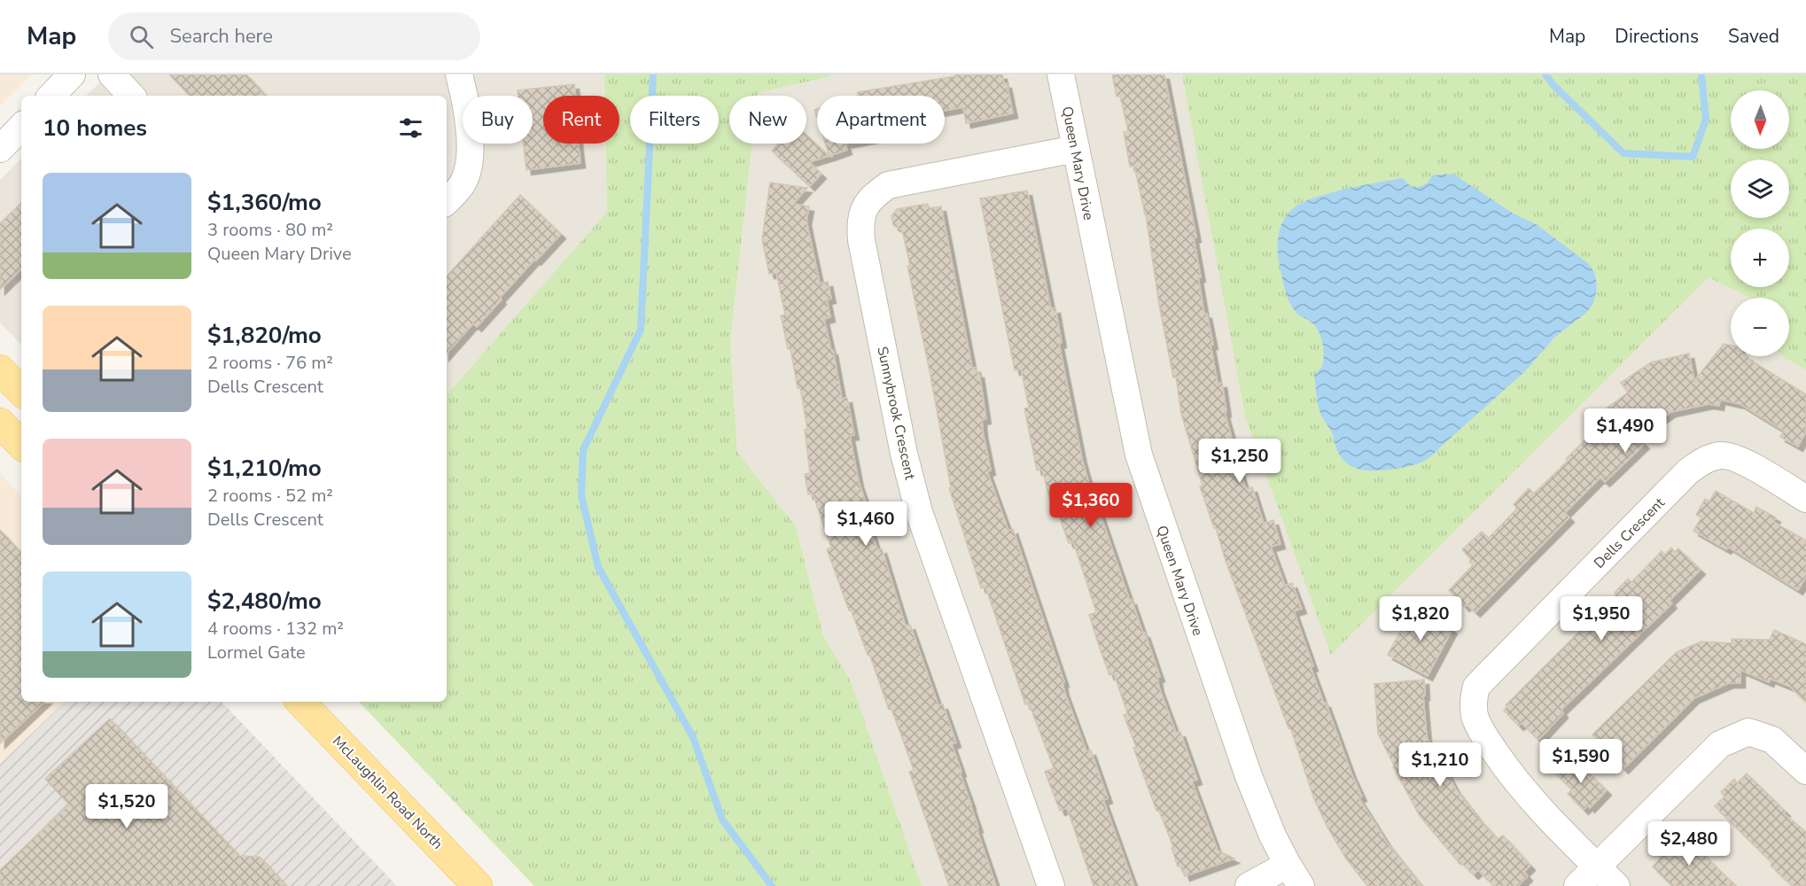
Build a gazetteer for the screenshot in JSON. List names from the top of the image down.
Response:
{
  "streets": {
    "main road": ["McLaughlin Road North"],
    "street": ["Queen Mary Drive", "Sunnybrook Crescent", "Dells Crescent"]
  },
  "crossings": [
    ["Queen Mary Drive", "Sunnybrook Crescent"]
  ],
  "north": "bottom",
  "page": {
    "header": "Map",
    "search": "Search here",
    "nav": ["Map", "Directions", "Saved"],
    "map_buttons": ["+", "−"],
    "chip": [
      "Buy",
      "Rent",
      "Filters",
      "New",
      "Apartment"
    ],
    "heading": "10 homes",
    "list": [
      {
        "name": "$1,360/mo",
        "note": "3 rooms · 80 m² · Queen Mary Drive"
      },
      {
        "name": "$1,820/mo",
        "note": "2 rooms · 76 m² · Dells Crescent"
      },
      {
        "name": "$1,210/mo",
        "note": "2 rooms · 52 m² · Dells Crescent"
      },
      {
        "name": "$2,480/mo",
        "note": "4 rooms · 132 m² · Lormel Gate"
      }
    ],
    "price": [
      "$1,490",
      "$1,250",
      "$1,360",
      "$1,460",
      "$1,820",
      "$1,950",
      "$1,590",
      "$1,210",
      "$1,520",
      "$2,480"
    ]
  }
}
